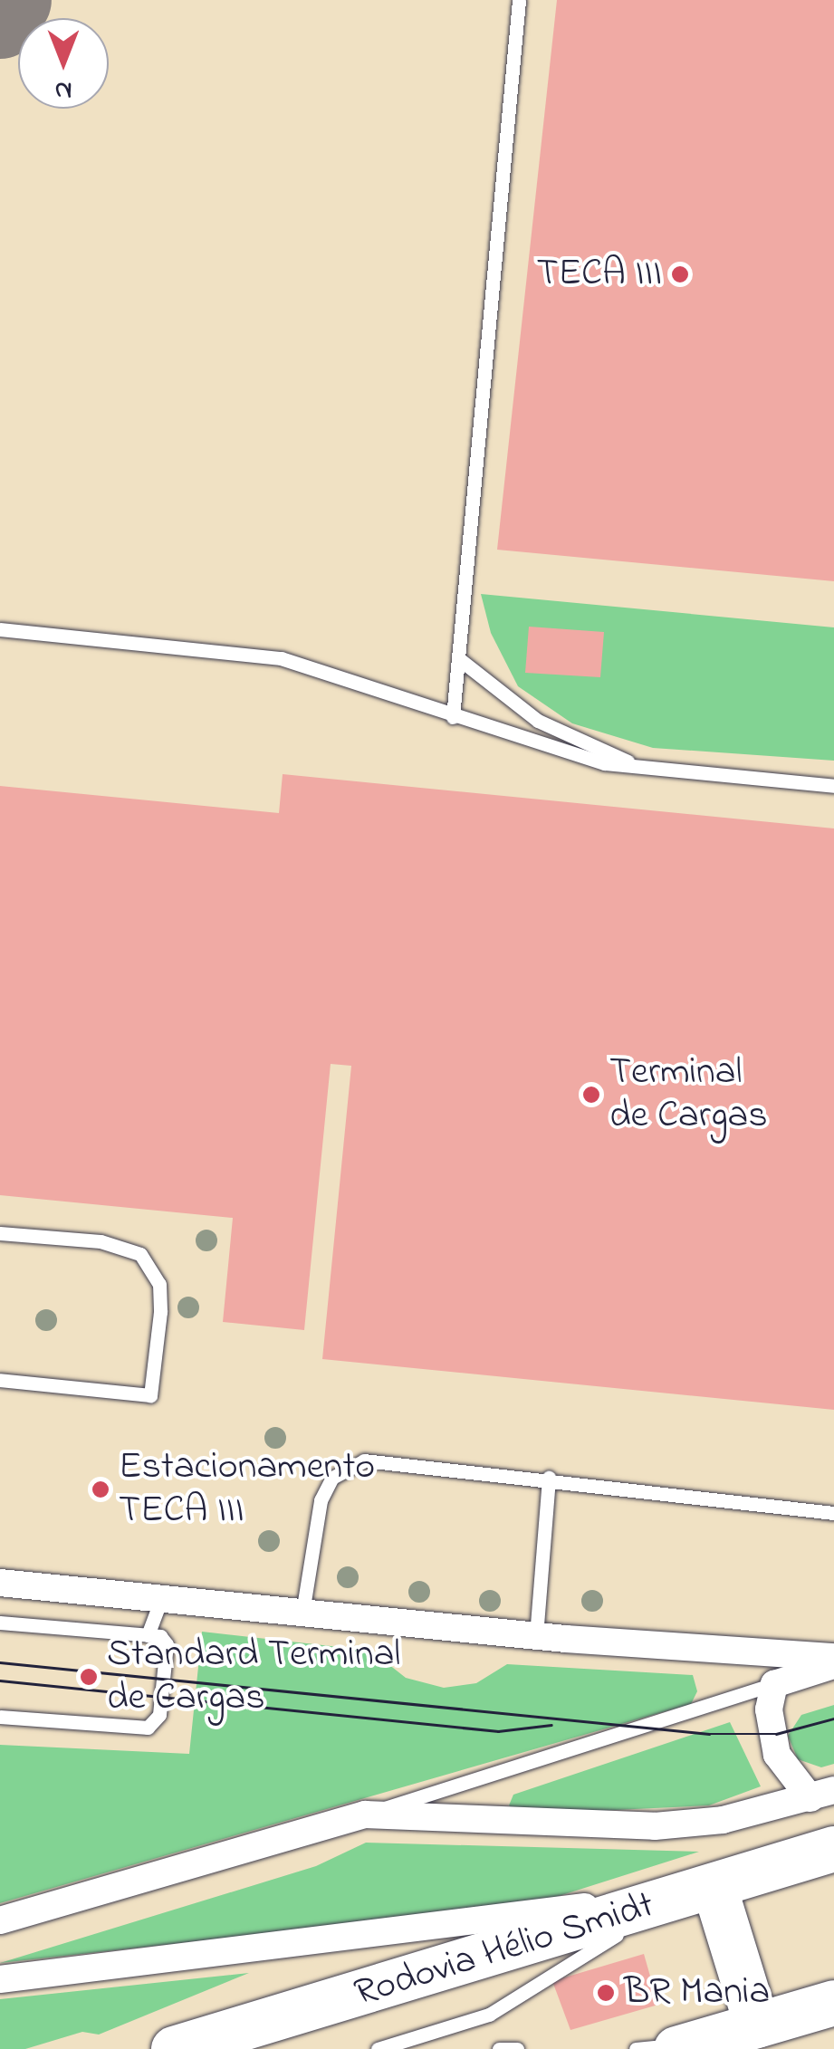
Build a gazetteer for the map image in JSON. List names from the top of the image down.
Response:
{
  "streets": {
    "main road": ["Rodovia Hélio Smidt"]
  },
  "places": [
    "TECA III",
    "Terminal de Cargas",
    "Estacionamento TECA III",
    "Standard Terminal de Cargas",
    "BR Mania"
  ],
  "north": "bottom"
}
